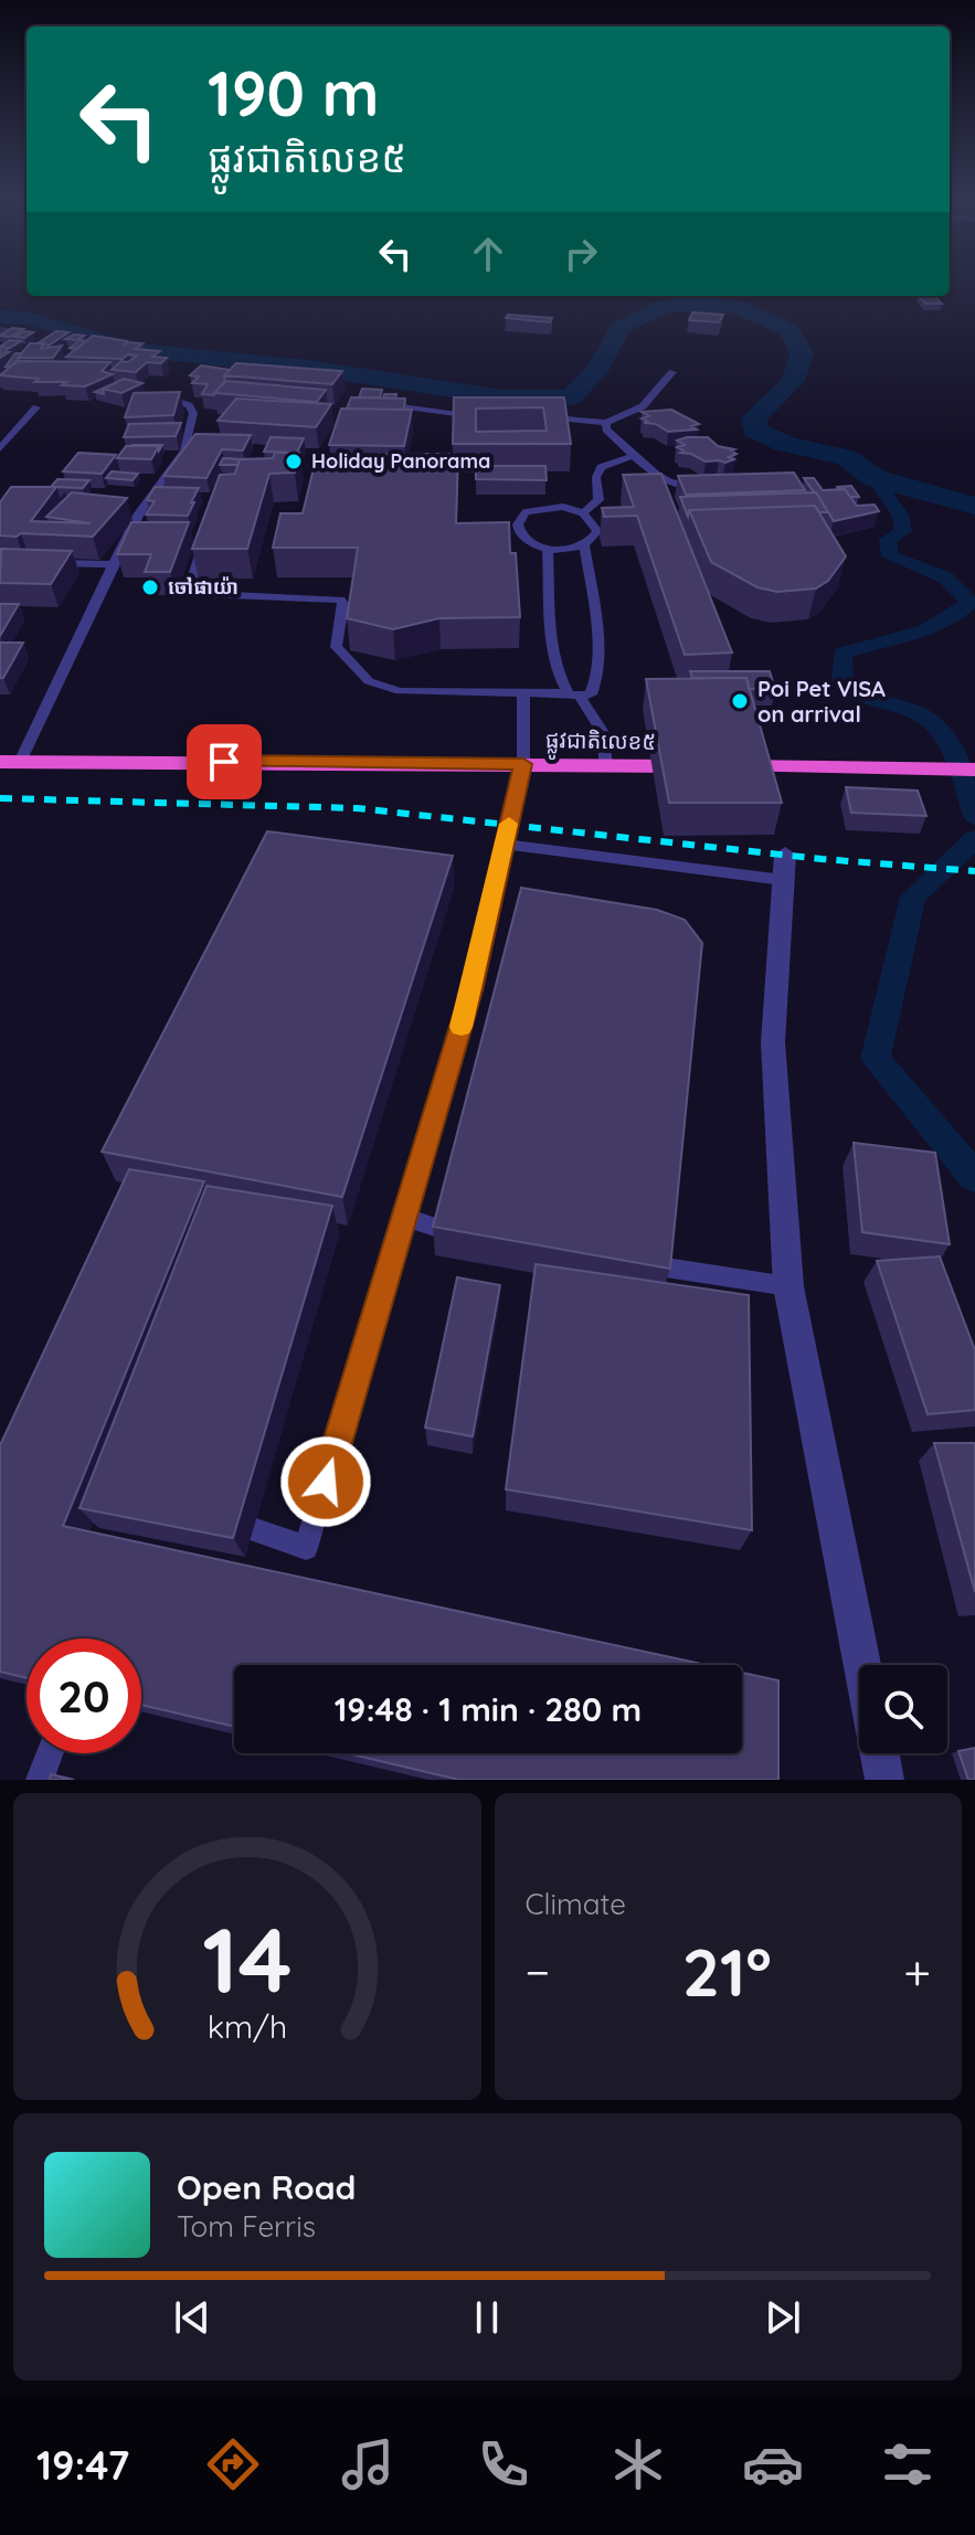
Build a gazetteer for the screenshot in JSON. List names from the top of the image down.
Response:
{
  "streets": {
    "highway": ["ផ្លូវជាតិលេខ៥"]
  },
  "places": ["Holiday Panorama", "ចៅផាយ៉ា", "Poi Pet VISA on arrival"],
  "page": {
    "turn": ["190 m", "ផ្លូវជាតិលេខ៥"],
    "limit": "20",
    "trip": "19:48 · 1 min · 280 m",
    "tile": "Climate",
    "heat": ["−", "21°", "+"],
    "song": ["Open Road", "Tom Ferris"],
    "tabs": "19:47",
    "gauge": ["14", "km/h"]
  }
}
